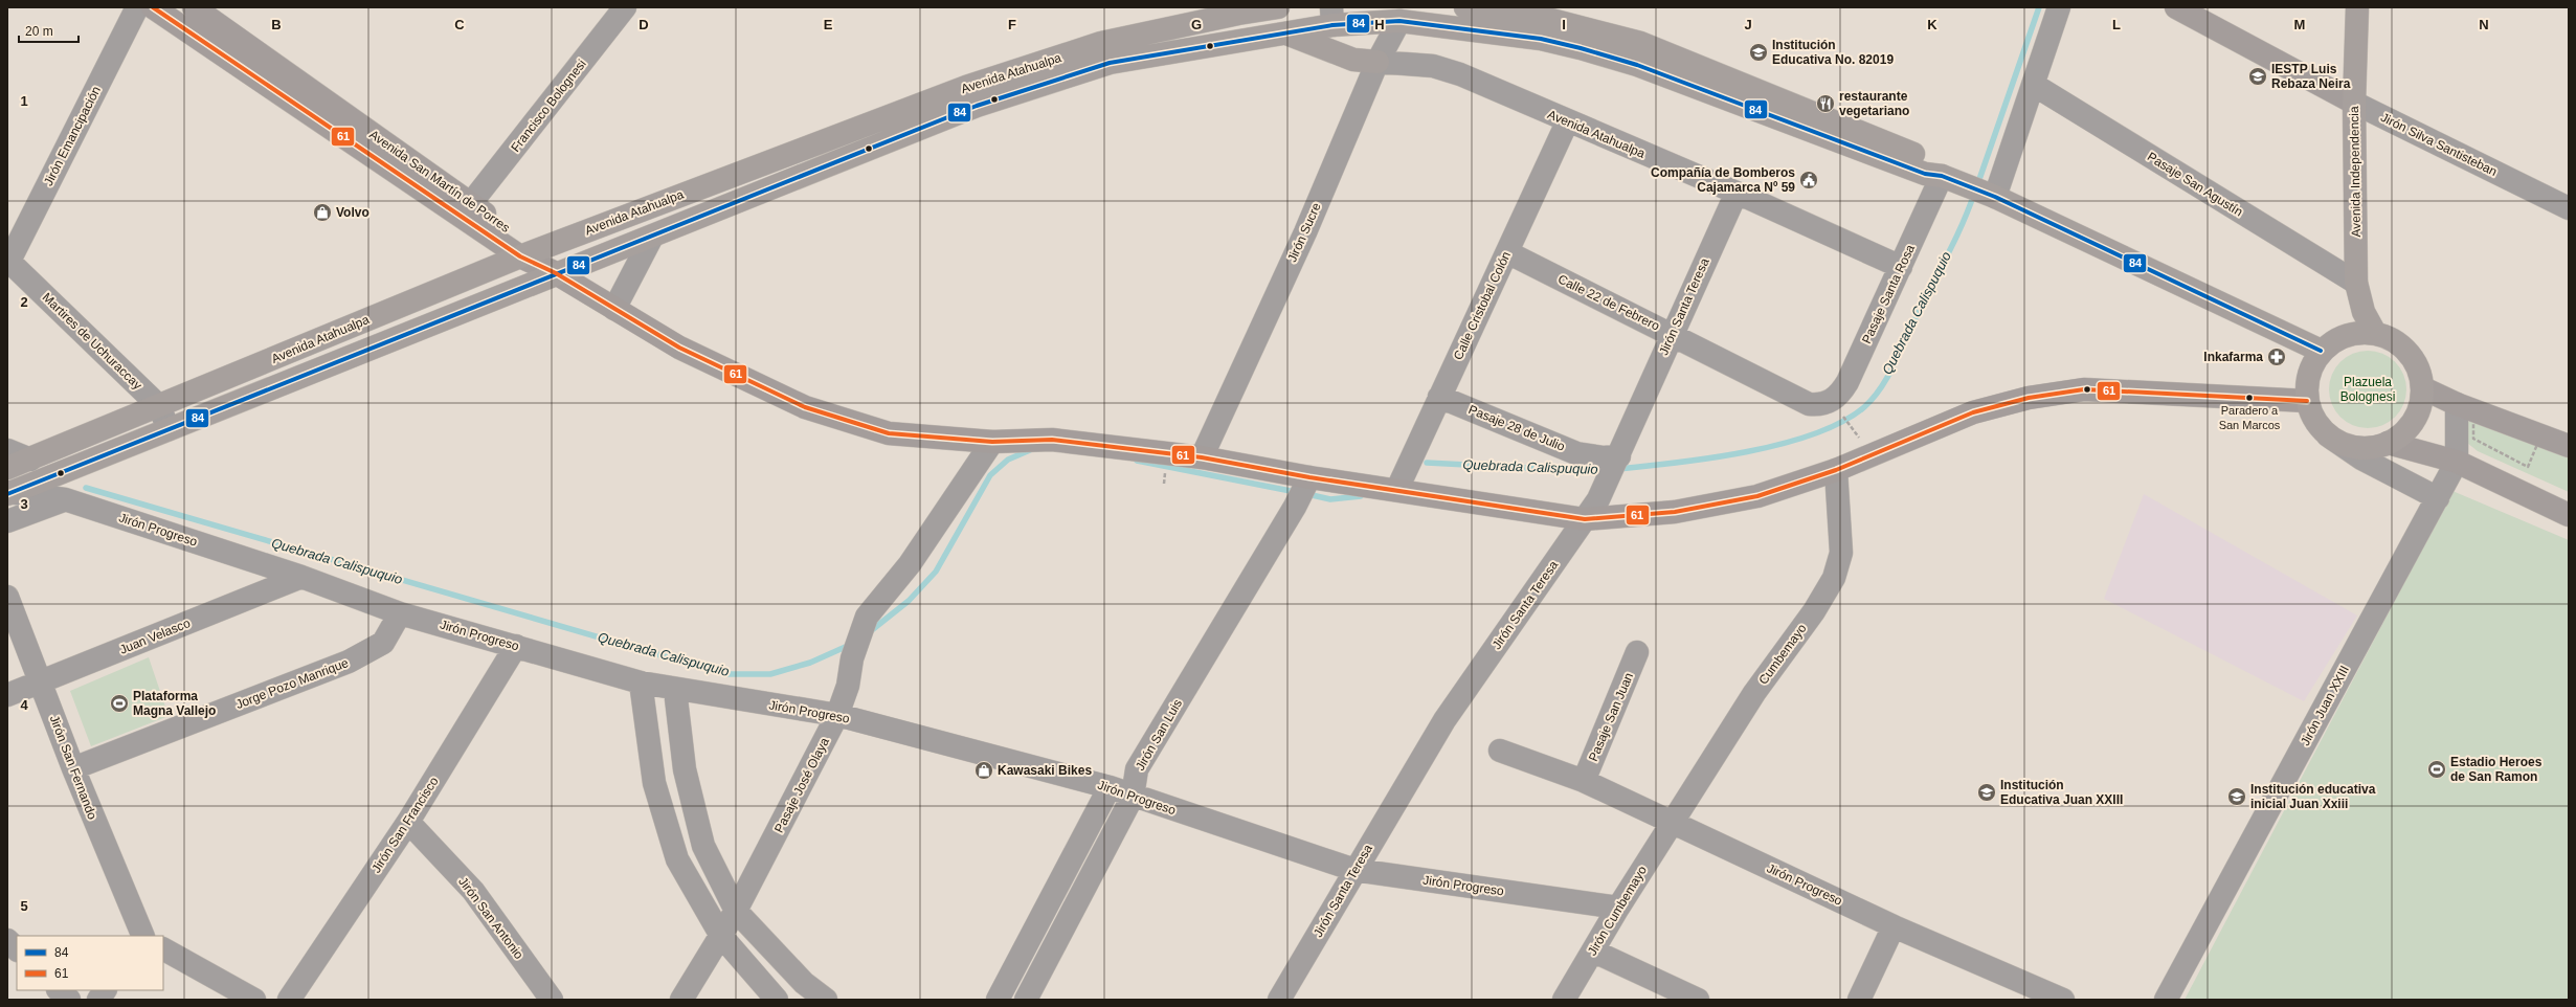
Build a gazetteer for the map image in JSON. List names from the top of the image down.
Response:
{
  "streets": {
    "main road": ["Avenida Atahualpa", "Avenida Independencia"],
    "street": [
      "Francisco Bolognesi",
      "Jirón Emancipación",
      "Jirón Silva Santisteban",
      "Avenida San Martín de Porres",
      "Pasaje San Agustín",
      "Jirón Sucre",
      "Pasaje Santa Rosa",
      "Calle 22 de Febrero",
      "Calle Cristobal Colón",
      "Jirón Santa Teresa",
      "Martires de Uchuraccay",
      "Pasaje 28 de Julio",
      "Jirón Progreso",
      "Juan Velasco",
      "Cumbemayo",
      "Jorge Pozo Manrique",
      "Jirón Juan XXIII",
      "Pasaje San Juan",
      "Jirón San Luis",
      "Jirón San Fernando",
      "Pasaje José Olaya",
      "Jirón San Francisco",
      "Jirón Cumbemayo",
      "Jirón San Antonio"
    ]
  },
  "crossings": [
    ["Avenida Atahualpa", "Avenida Independencia"],
    ["Avenida Atahualpa", "Avenida San Martín de Porres"],
    ["Avenida Atahualpa", "Jirón Sucre"],
    ["Avenida Atahualpa", "Pasaje Santa Rosa"],
    ["Avenida Atahualpa", "Calle Cristobal Colón"],
    ["Avenida Atahualpa", "Jirón Santa Teresa"],
    ["Avenida Atahualpa", "Martires de Uchuraccay"],
    ["Avenida Atahualpa", "Jirón Progreso"],
    ["Francisco Bolognesi", "Avenida San Martín de Porres"],
    ["Jirón Emancipación", "Martires de Uchuraccay"],
    ["Jirón Silva Santisteban", "Avenida Independencia"],
    ["Avenida Independencia", "Avenida San Martín de Porres"],
    ["Avenida Independencia", "Pasaje San Agustín"],
    ["Avenida San Martín de Porres", "Jirón Sucre"],
    ["Avenida San Martín de Porres", "Calle Cristobal Colón"],
    ["Avenida San Martín de Porres", "Jirón Santa Teresa"],
    ["Avenida San Martín de Porres", "Cumbemayo"],
    ["Avenida San Martín de Porres", "Jirón San Luis"],
    ["Avenida San Martín de Porres", "Pasaje José Olaya"],
    ["Pasaje Santa Rosa", "Calle 22 de Febrero"],
    ["Calle 22 de Febrero", "Calle Cristobal Colón"],
    ["Calle 22 de Febrero", "Jirón Santa Teresa"],
    ["Calle Cristobal Colón", "Pasaje 28 de Julio"],
    ["Jirón Santa Teresa", "Pasaje 28 de Julio"],
    ["Jirón Santa Teresa", "Jirón Progreso"],
    ["Jirón Progreso", "Juan Velasco"],
    ["Jirón Progreso", "Cumbemayo"],
    ["Jirón Progreso", "Jorge Pozo Manrique"],
    ["Jirón Progreso", "Pasaje San Juan"],
    ["Jirón Progreso", "Jirón San Luis"],
    ["Jirón Progreso", "Pasaje José Olaya"],
    ["Jirón Progreso", "Jirón San Francisco"],
    ["Jirón Progreso", "Jirón Cumbemayo"],
    ["Juan Velasco", "Jirón San Fernando"],
    ["Cumbemayo", "Jirón Cumbemayo"],
    ["Jorge Pozo Manrique", "Jirón San Fernando"],
    ["Jirón San Francisco", "Jirón San Antonio"]
  ],
  "water": ["Quebrada Calispuquio"],
  "parks": ["Plazuela Bolognesi"],
  "places": {
    "school or university": [
      "Institución Educativa No. 82019",
      "IESTP Luis Rebaza Neira",
      "Institución Educativa Juan XXIII",
      "Institución educativa inicial Juan Xxiii"
    ],
    "restaurant": ["restaurante vegetariano"],
    "public building": ["Compañía de Bomberos Cajamarca Nº 59"],
    "shop": ["Volvo", "Kawasaki Bikes"],
    "pharmacy": ["Inkafarma"],
    "other": ["Paradero a San Marcos"],
    "sports": ["Plataforma Magna Vallejo", "Estadio Heroes de San Ramon"]
  },
  "lines": ["transit line 61", "transit line 84"],
  "legend": ["84", "61"],
  "scale_bar": "20 m",
  "grid": {
    "columns": [
      "B",
      "C",
      "D",
      "E",
      "F",
      "G",
      "H",
      "I",
      "J",
      "K",
      "L",
      "M",
      "N"
    ],
    "rows": [
      "1",
      "2",
      "3",
      "4",
      "5"
    ]
  }
}
